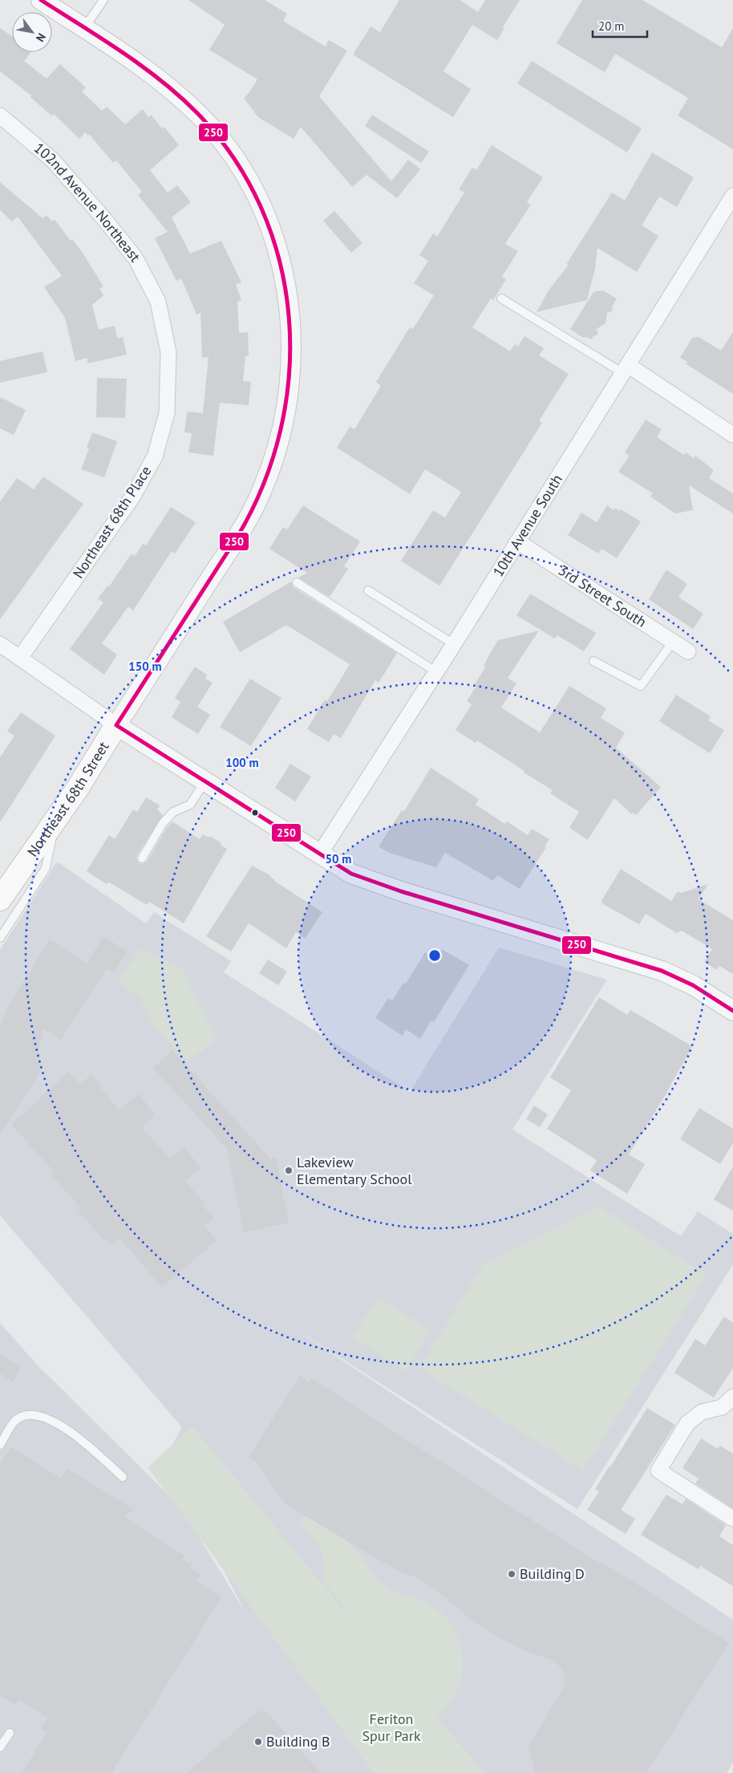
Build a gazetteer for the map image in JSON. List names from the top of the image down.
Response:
{
  "streets": {
    "main road": ["Northeast 68th Street"],
    "street": [
      "102nd Avenue Northeast",
      "Northeast 68th Place",
      "10th Avenue South",
      "3rd Street South"
    ]
  },
  "crossings": [
    ["102nd Avenue Northeast", "Northeast 68th Place"],
    ["10th Avenue South", "3rd Street South"]
  ],
  "parks": ["Feriton Spur Park"],
  "places": ["Lakeview Elementary School", "Building D", "Building B"],
  "lines": ["transit line 250"],
  "scale_bar": "20 m",
  "north": "bottom right",
  "rings": ["150 m", "100 m", "50 m"]
}
